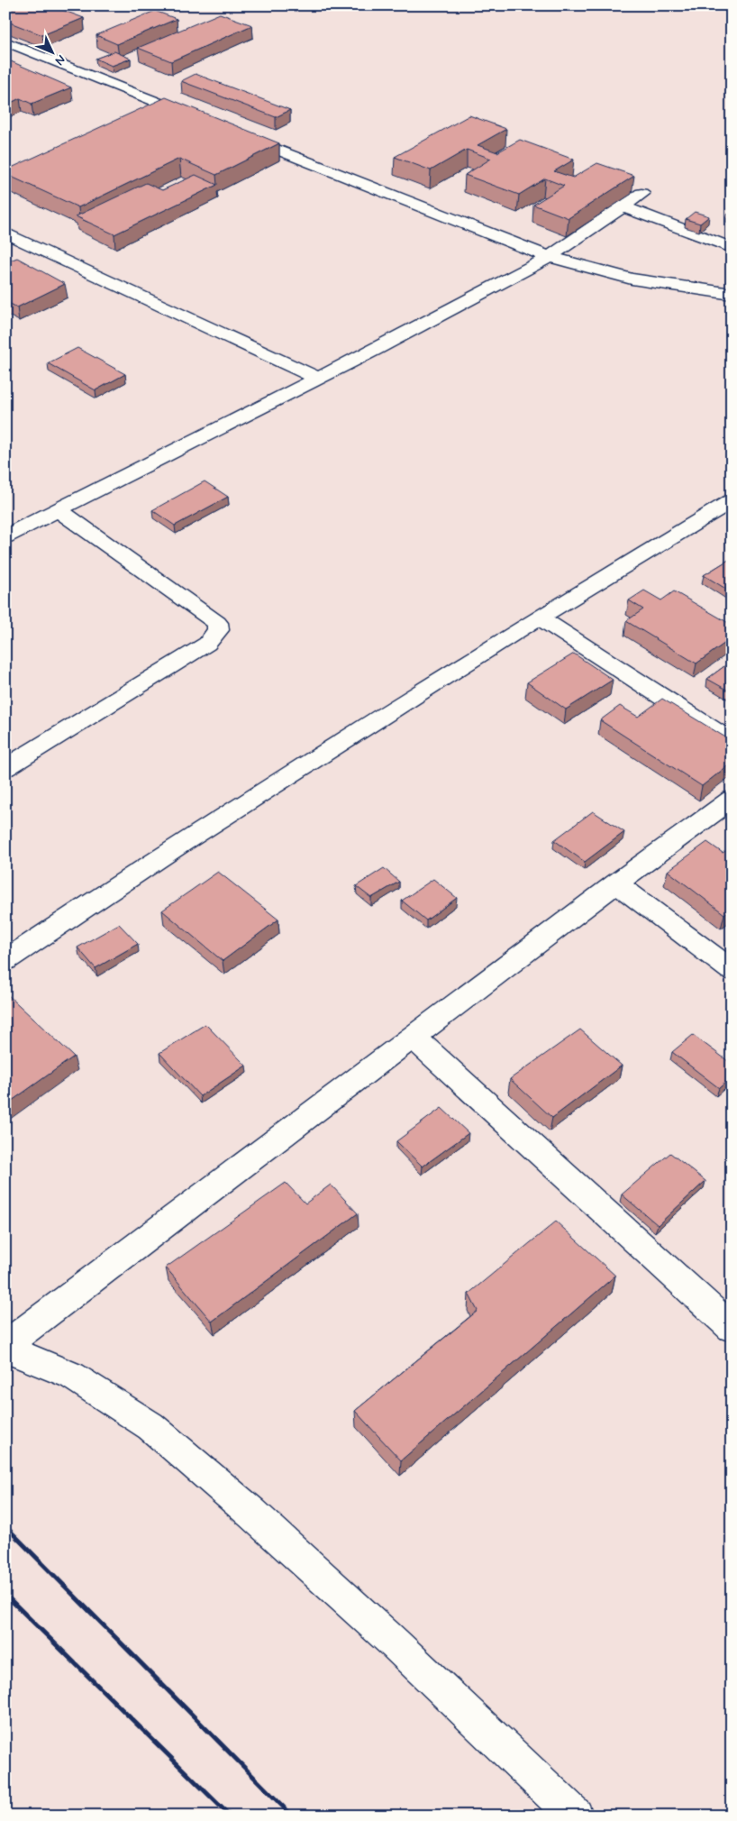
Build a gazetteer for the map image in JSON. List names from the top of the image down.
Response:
{
  "north": "bottom right"
}
